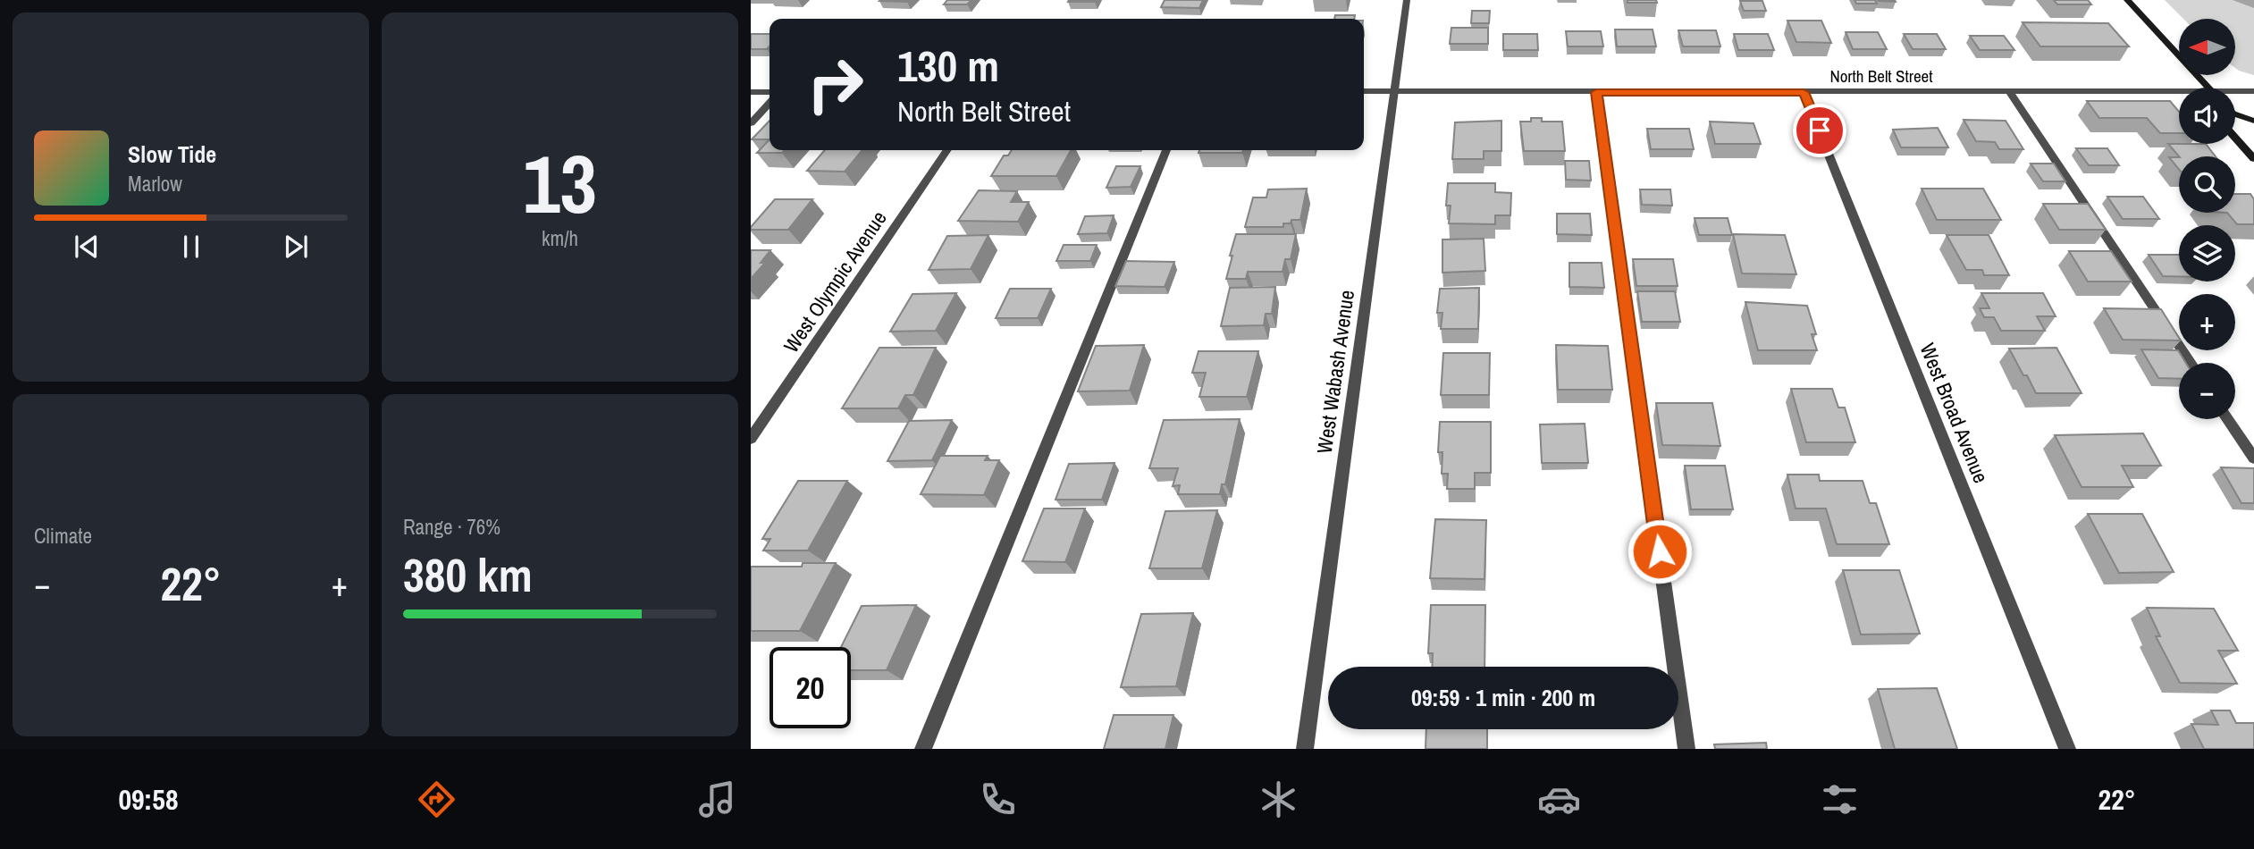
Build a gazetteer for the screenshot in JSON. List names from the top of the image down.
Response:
{
  "streets": {
    "street": [
      "North Belt Street",
      "West Olympic Avenue",
      "West Wabash Avenue",
      "West Broad Avenue"
    ]
  },
  "crossings": [
    ["North Belt Street", "West Wabash Avenue"],
    ["North Belt Street", "West Broad Avenue"]
  ],
  "north": "left",
  "page": {
    "tile": [
      ["13", "km/h"],
      "Climate",
      ["Range · 76%", "380 km"]
    ],
    "map_buttons": ["+", "−"],
    "turn": ["130 m", "North Belt Street"],
    "song": ["Slow Tide", "Marlow"],
    "heat": ["−", "22°", "+"],
    "limit": "20",
    "trip": "09:59 · 1 min · 200 m",
    "tabs": ["09:58", "22°"]
  }
}
